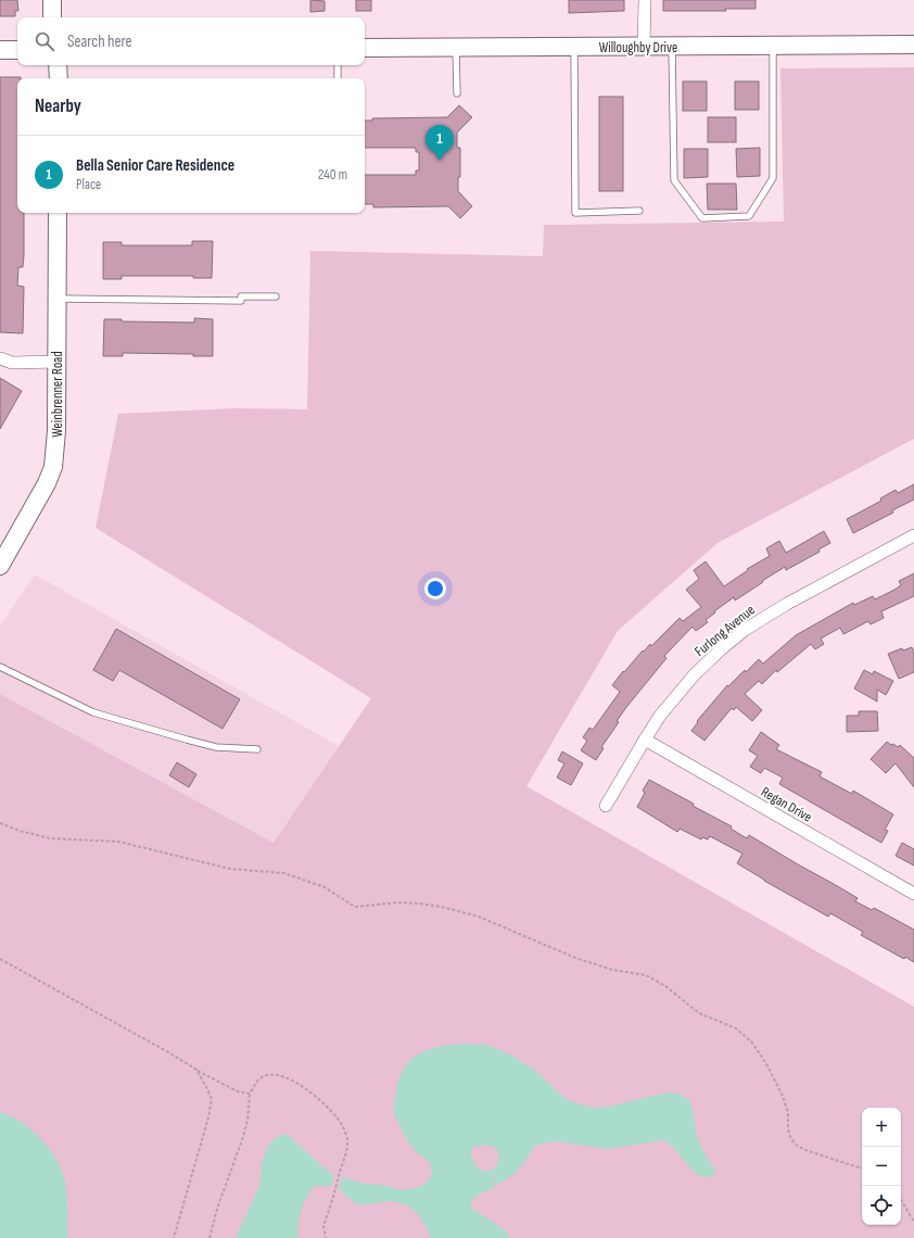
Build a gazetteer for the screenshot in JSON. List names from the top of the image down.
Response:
{
  "streets": {
    "street": [
      "Willoughby Drive",
      "Weinbrenner Road",
      "Furlong Avenue",
      "Regan Drive"
    ]
  },
  "crossings": [
    ["Furlong Avenue", "Regan Drive"]
  ],
  "page": {
    "search": "Search here",
    "heading": "Nearby",
    "pins": "1",
    "list": [
      {
        "mark": "1",
        "name": "Bella Senior Care Residence",
        "note": "Place",
        "value": "240 m"
      }
    ],
    "map_buttons": ["+", "−"]
  }
}
